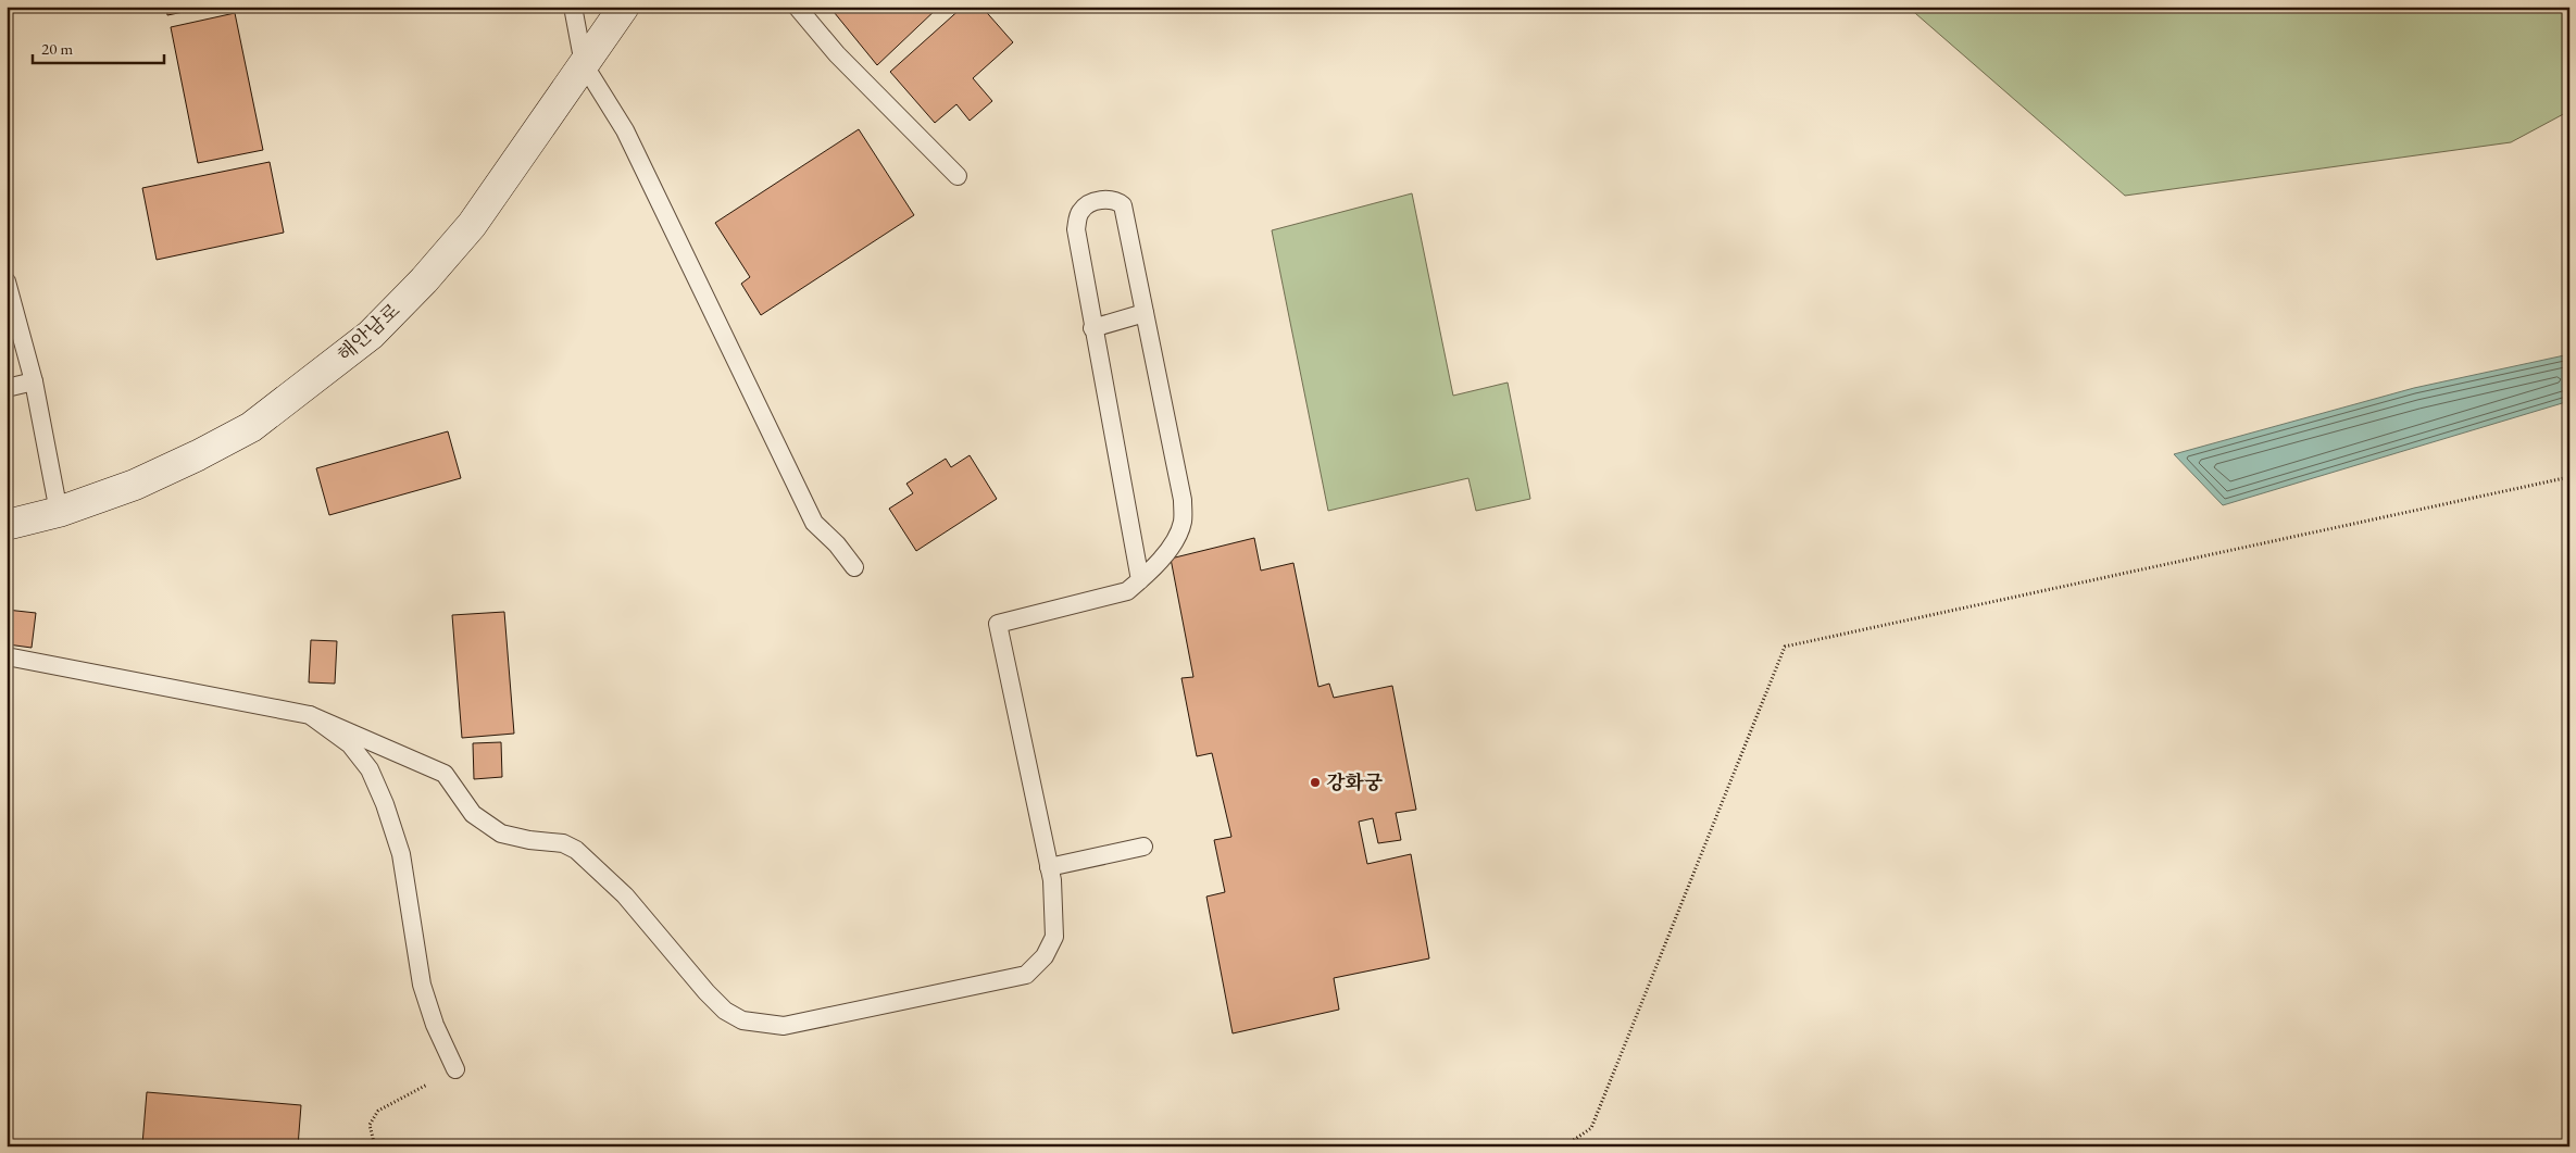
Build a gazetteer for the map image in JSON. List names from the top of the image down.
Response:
{
  "streets": {
    "main road": ["해안남로"]
  },
  "places": ["강화궁"],
  "scale_bar": "20 m"
}
